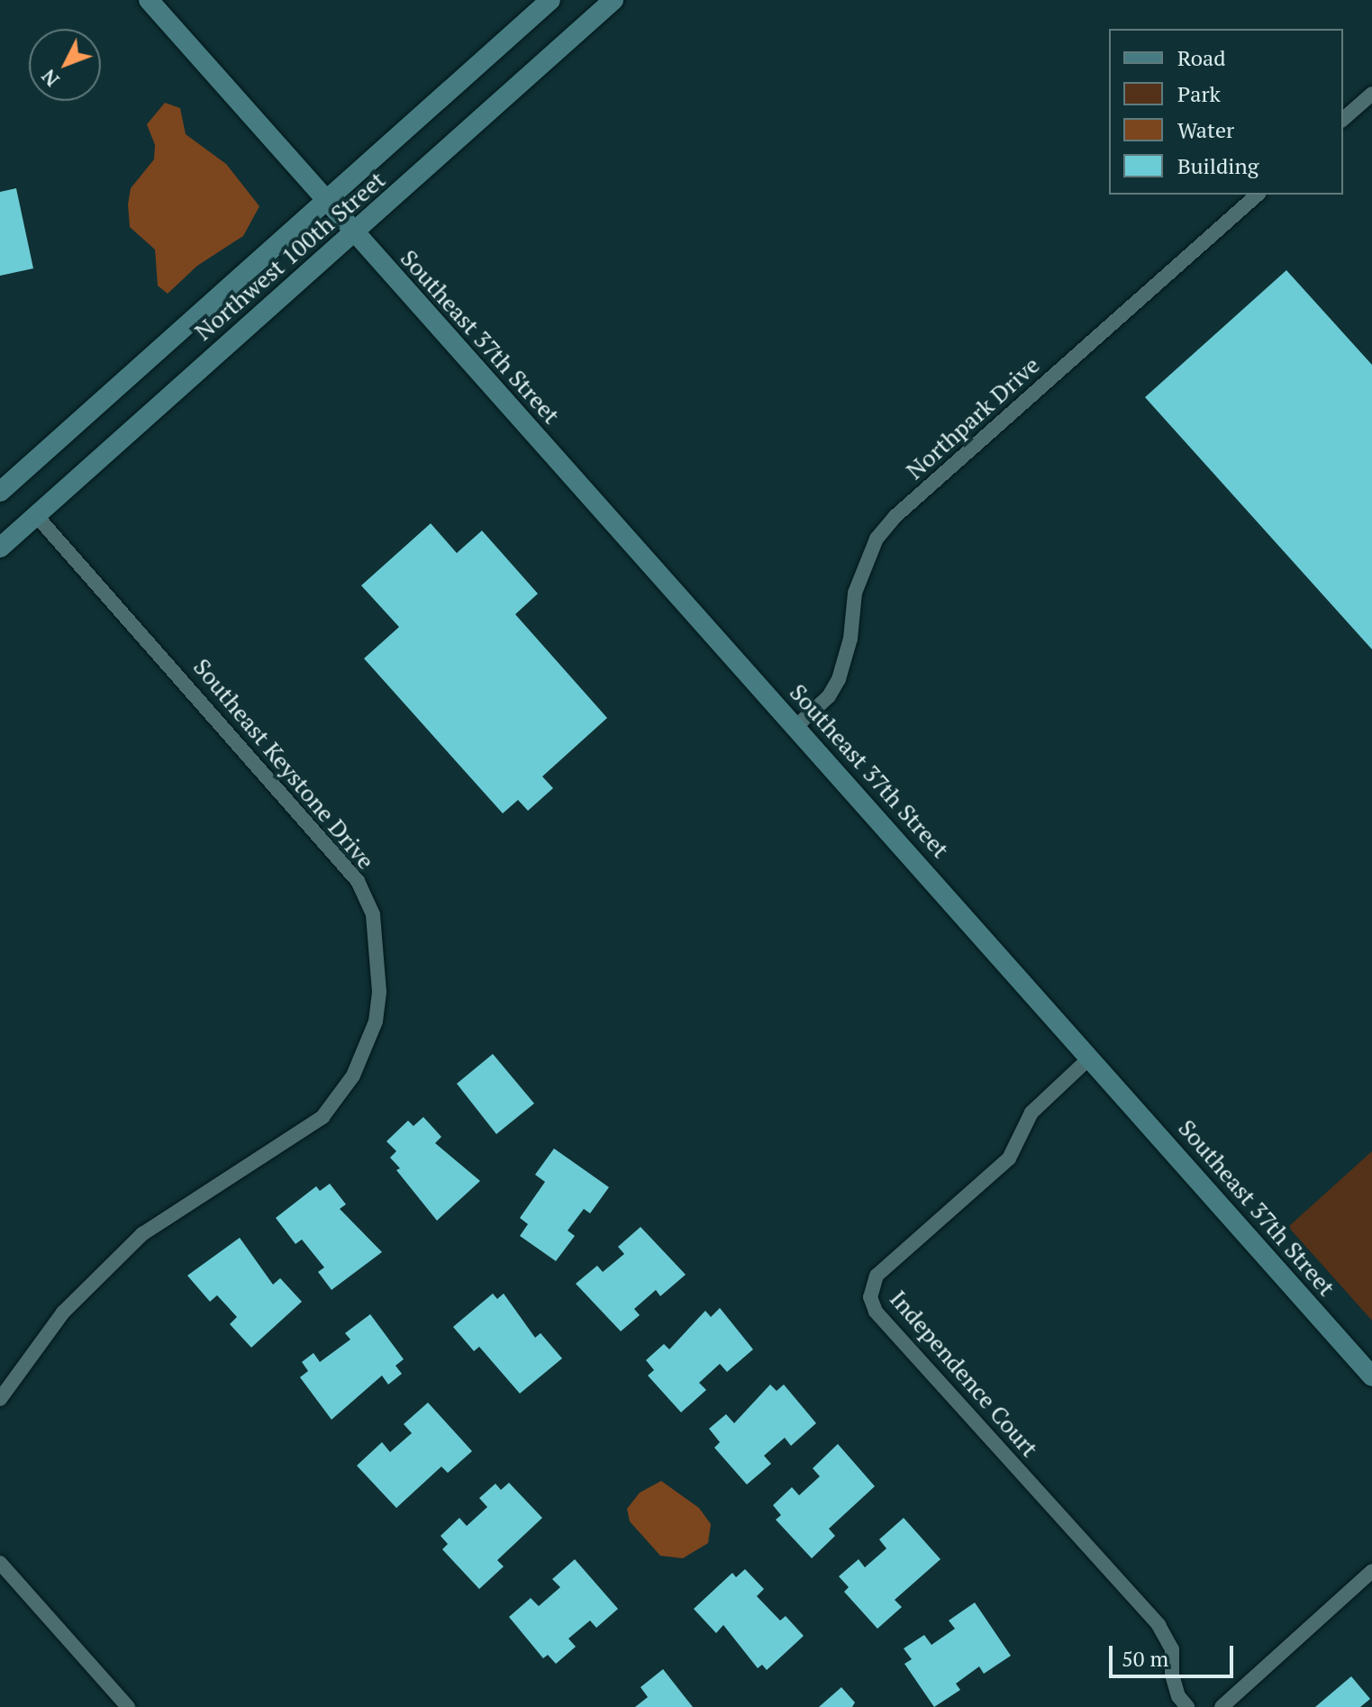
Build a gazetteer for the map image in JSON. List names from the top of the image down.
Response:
{
  "streets": {
    "street": [
      "Northwest 100th Street",
      "Southeast 37th Street",
      "Northpark Drive",
      "Southeast Keystone Drive",
      "Independence Court"
    ]
  },
  "crossings": [
    ["Northwest 100th Street", "Southeast 37th Street"],
    ["Northwest 100th Street", "Southeast Keystone Drive"],
    ["Southeast 37th Street", "Northpark Drive"],
    ["Southeast 37th Street", "Independence Court"]
  ],
  "legend": [
    "Road",
    "Park",
    "Water",
    "Building"
  ],
  "scale_bar": "50 m",
  "north": "bottom left"
}
